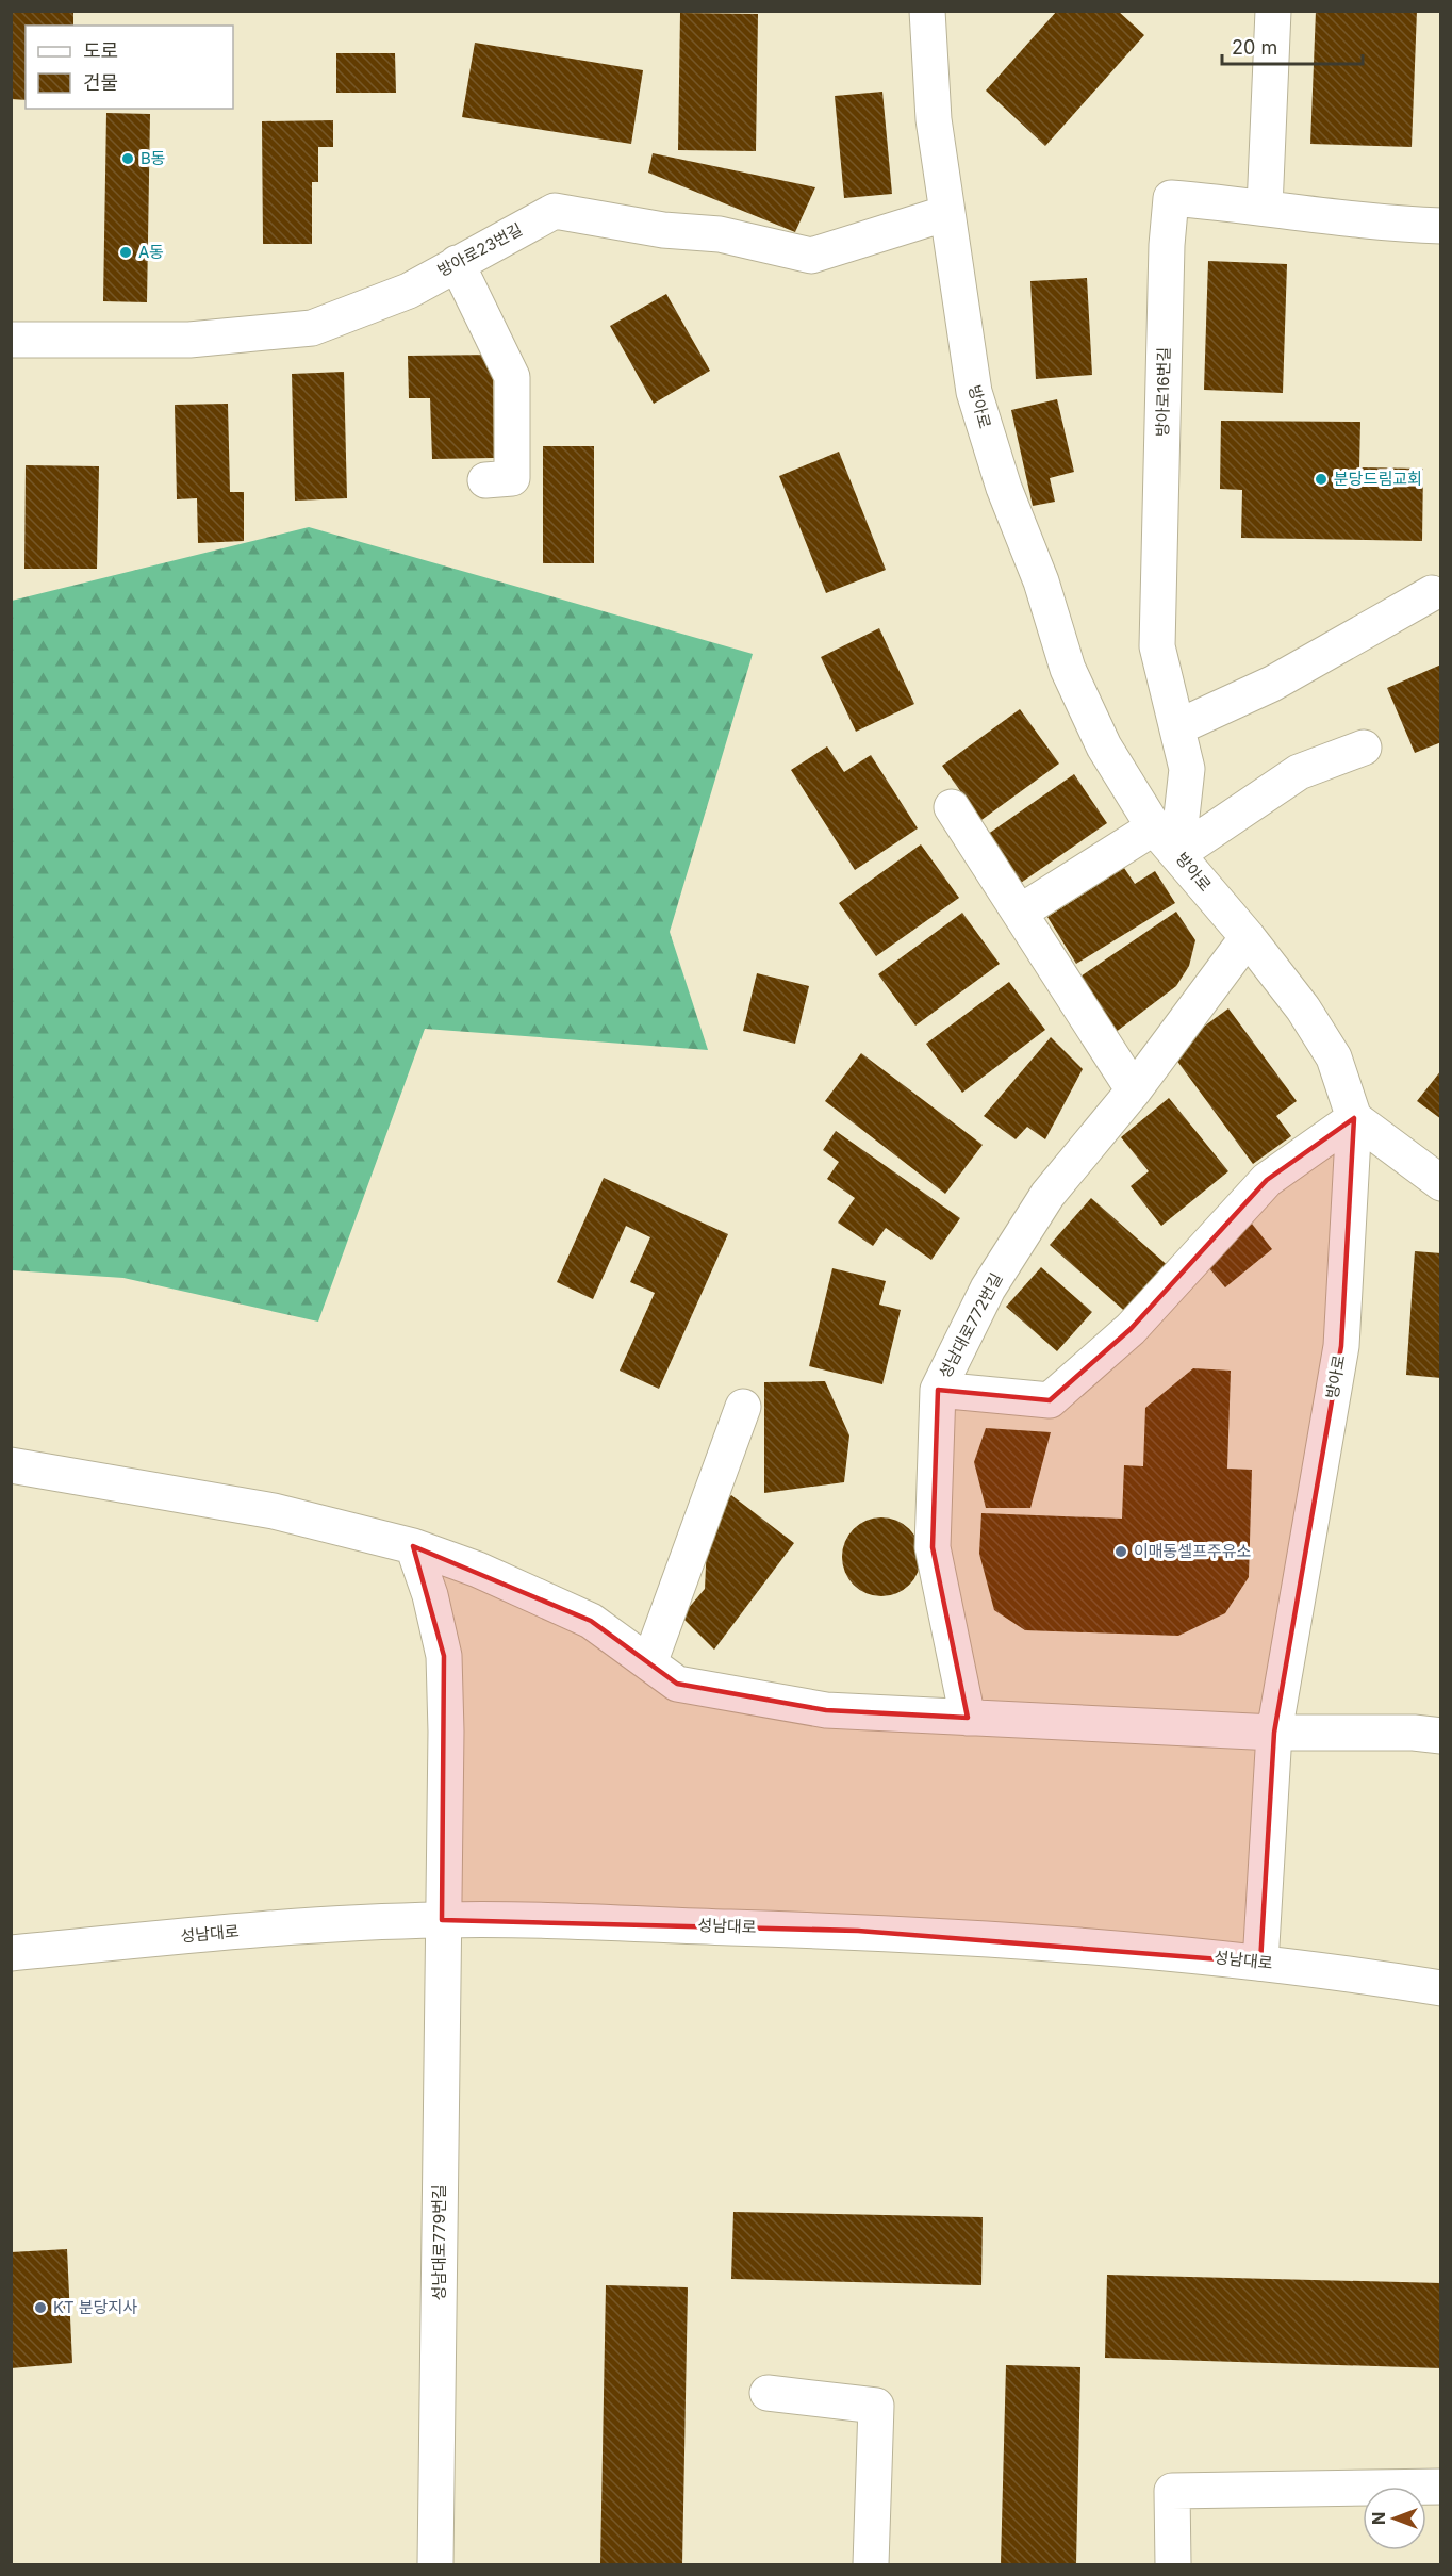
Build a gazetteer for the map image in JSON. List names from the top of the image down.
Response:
{
  "streets": {
    "street": [
      "방아로23번길",
      "방아로16번길",
      "방아로",
      "성남대로772번길",
      "성남대로",
      "성남대로779번길"
    ]
  },
  "crossings": [
    ["방아로23번길", "방아로"],
    ["방아로16번길", "방아로"],
    ["방아로", "성남대로772번길"],
    ["방아로", "성남대로"],
    ["성남대로", "성남대로779번길"]
  ],
  "places": [
    "B동",
    "A동",
    "분당드림교회",
    "이매동셀프주유소",
    "KT 분당지사"
  ],
  "legend": ["도로", "건물"],
  "scale_bar": "20 m",
  "north": "left"
}
